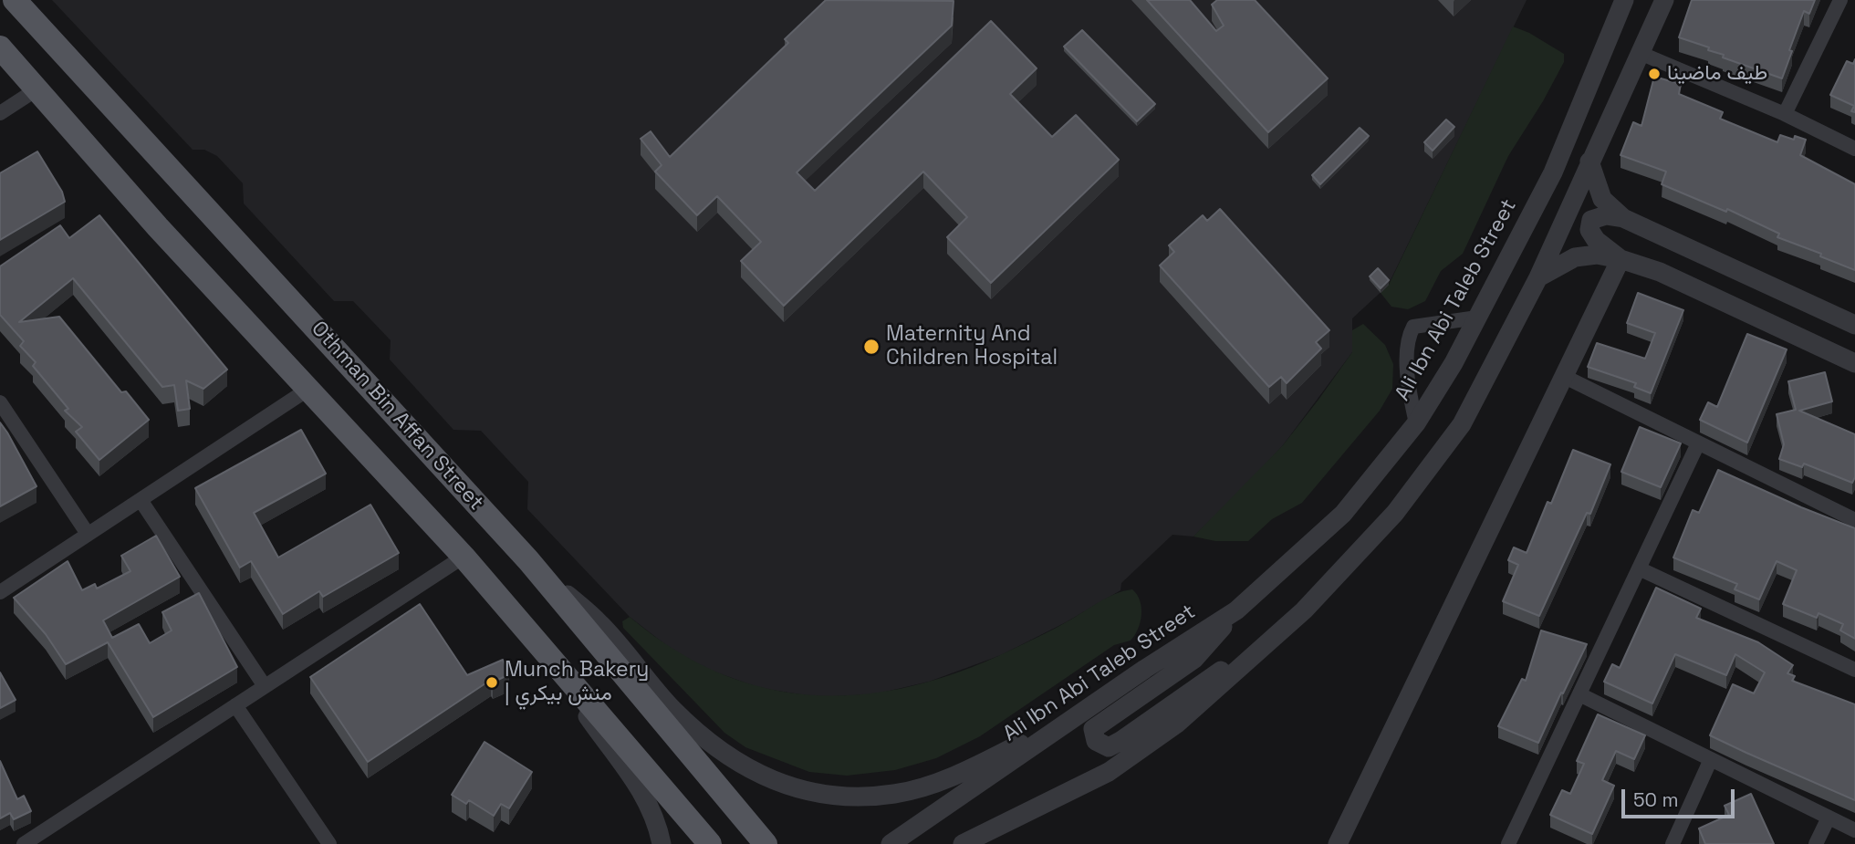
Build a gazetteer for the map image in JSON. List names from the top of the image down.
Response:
{
  "streets": {
    "main road": ["Othman Bin Affan Street"],
    "street": ["Ali Ibn Abi Taleb Street"]
  },
  "places": ["طيف ماضينا", "Maternity And Children Hospital", "Munch Bakery | منش بيكري"],
  "scale_bar": "50 m"
}
